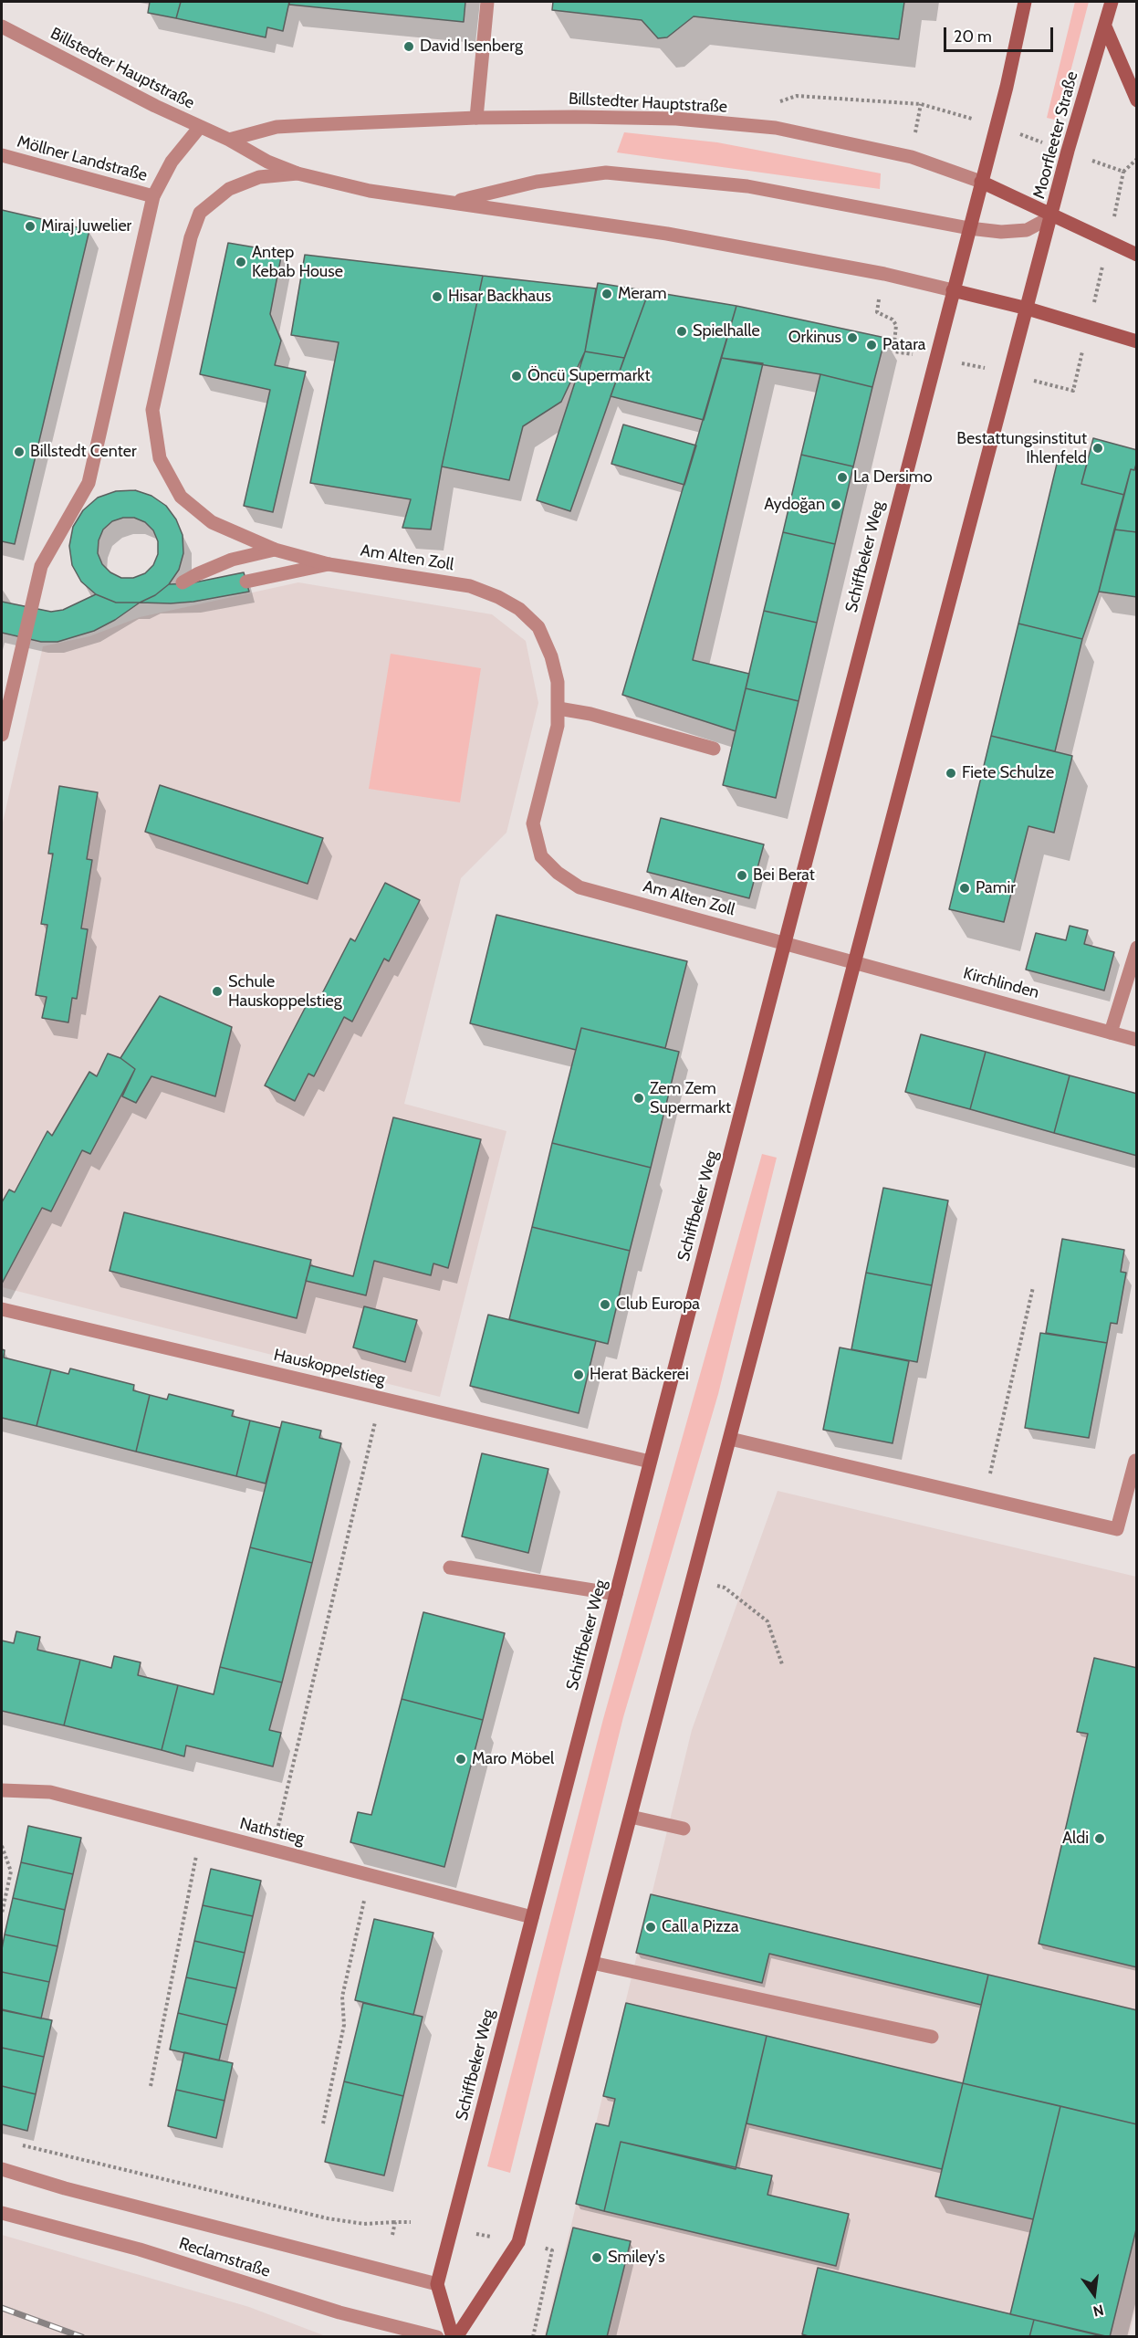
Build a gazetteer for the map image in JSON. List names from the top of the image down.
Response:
{
  "streets": {
    "main road": ["Billstedter Hauptstraße", "Moorfleeter Straße", "Schiffbeker Weg"],
    "street": [
      "Möllner Landstraße",
      "Am Alten Zoll",
      "Kirchlinden",
      "Hauskoppelstieg",
      "Nathstieg",
      "Reclamstraße"
    ]
  },
  "crossings": [
    ["Billstedter Hauptstraße", "Moorfleeter Straße"],
    ["Billstedter Hauptstraße", "Schiffbeker Weg"],
    ["Billstedter Hauptstraße", "Am Alten Zoll"],
    ["Schiffbeker Weg", "Am Alten Zoll"],
    ["Schiffbeker Weg", "Hauskoppelstieg"],
    ["Schiffbeker Weg", "Nathstieg"],
    ["Schiffbeker Weg", "Reclamstraße"]
  ],
  "places": [
    "David Isenberg",
    "Miraj Juwelier",
    "Antep Kebab House",
    "Meram",
    "Hisar Backhaus",
    "Spielhalle",
    "Orkinus",
    "Patara",
    "Öncü Supermarkt",
    "Bestattungsinstitut Ihlenfeld",
    "Billstedt Center",
    "La Dersimo",
    "Aydoğan",
    "Fiete Schulze",
    "Bei Berat",
    "Pamir",
    "Schule Hauskoppelstieg",
    "Zem Zem Supermarkt",
    "Club Europa",
    "Herat Bäckerei",
    "Maro Möbel",
    "Aldi",
    "Call a Pizza",
    "Smiley's"
  ],
  "scale_bar": "20 m",
  "north": "bottom"
}
